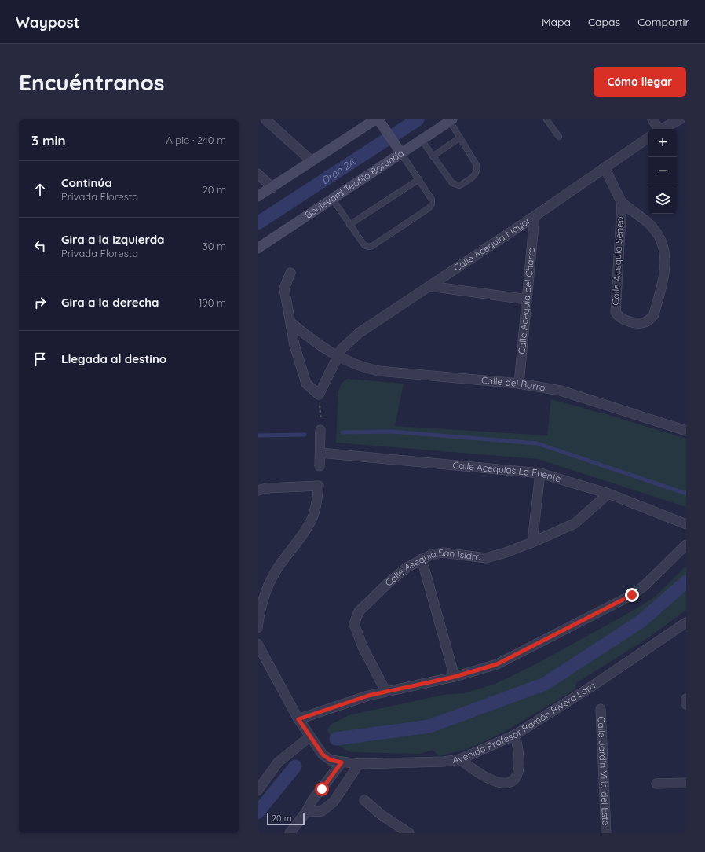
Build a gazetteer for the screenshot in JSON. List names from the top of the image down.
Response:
{
  "streets": {
    "main road": ["Boulevard Teofilo Borunda"],
    "street": [
      "Calle Acequia Mayor",
      "Calle Acequia Seneo",
      "Calle Acequia del Charro",
      "Calle del Barro",
      "Calle Acequias La Fuente",
      "Calle Asequia San Isidro",
      "Avenida Profesor Ramón Rivera Lara",
      "Calle Jardin Villa del Este"
    ]
  },
  "crossings": [
    ["Calle Acequia Mayor", "Calle Acequia Seneo"],
    ["Calle Acequia Mayor", "Calle Acequia del Charro"],
    ["Calle Acequia Mayor", "Calle del Barro"],
    ["Calle Acequia del Charro", "Calle del Barro"],
    ["Calle Acequias La Fuente", "Calle Asequia San Isidro"]
  ],
  "water": ["Dren 2A"],
  "scale_bar": "20 m",
  "page": {
    "header": "Waypost",
    "nav": ["Mapa", "Capas", "Compartir"],
    "buttons": "Cómo llegar",
    "title": "Encuéntranos",
    "heading": ["3 min", "A pie · 240 m"],
    "map_buttons": ["+", "−"],
    "list": [
      ["Continúa", "Privada Floresta", "20 m"],
      ["Gira a la izquierda", "Privada Floresta", "30 m"],
      ["Gira a la derecha", "190 m"],
      "Llegada al destino"
    ],
    "scale": "20 m"
  }
}
